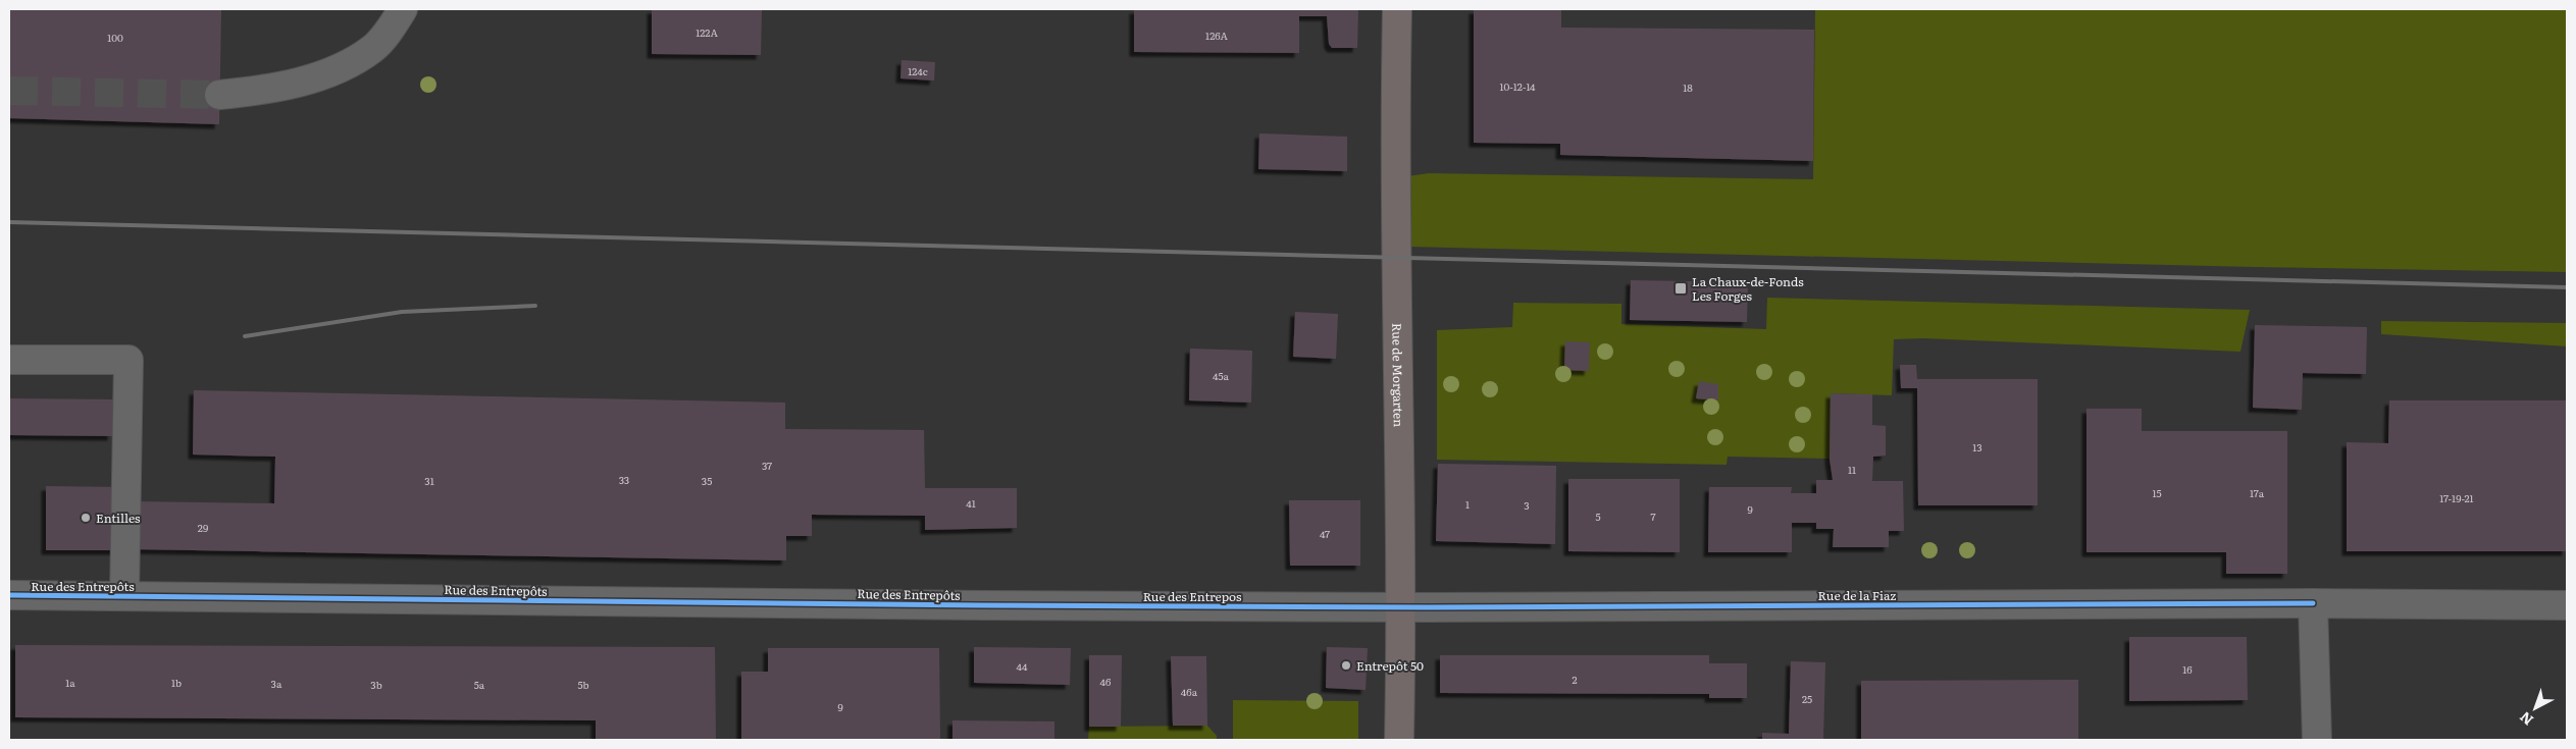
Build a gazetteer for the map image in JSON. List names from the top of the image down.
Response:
{
  "streets": {
    "main road": ["Rue de Morgarten"],
    "street": ["Rue des Entrepôts", "Rue de la Fiaz", "Rue des Entrepos"]
  },
  "crossings": [
    ["Rue de Morgarten", "Rue de la Fiaz"],
    ["Rue de Morgarten", "Rue des Entrepos"],
    ["Rue des Entrepôts", "Rue des Entrepos"],
    ["Rue de la Fiaz", "Rue des Entrepos"]
  ],
  "places": {
    "transit": ["La Chaux-de-Fonds Les Forges"],
    "other": ["Entilles", "Entrepôt 50"]
  },
  "house_numbers": [
    "122A",
    "126A",
    "100",
    "124c",
    "10-12-14",
    "18",
    "45a",
    "13",
    "37",
    "11",
    "33",
    "31",
    "35",
    "15",
    "17a",
    "17-19-21",
    "41",
    "1",
    "3",
    "9",
    "5",
    "7",
    "29",
    "47",
    "44",
    "16",
    "2",
    "46",
    "1a",
    "1b",
    "3a",
    "3b",
    "5a",
    "5b",
    "46a",
    "25",
    "9"
  ],
  "north": "bottom left"
}
